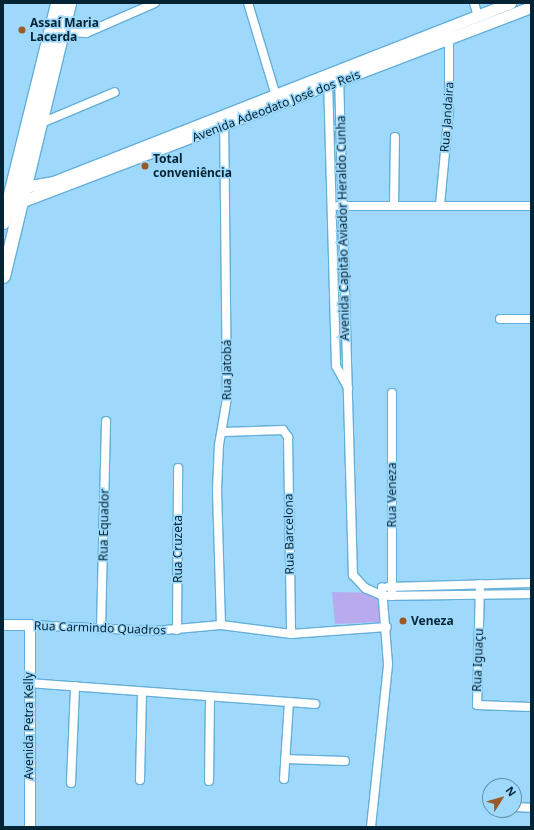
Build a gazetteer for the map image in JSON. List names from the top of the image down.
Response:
{
  "streets": {
    "main road": ["Avenida Adeodato José dos Reis"],
    "street": [
      "Rua Jandaira",
      "Avenida Capitão Aviador Heraldo Cunha",
      "Rua Jatobá",
      "Rua Veneza",
      "Rua Equador",
      "Rua Barcelona",
      "Rua Cruzeta",
      "Rua Carmindo Quadros",
      "Rua Iguaçu",
      "Avenida Petra Kelly"
    ]
  },
  "crossings": [
    ["Avenida Adeodato José dos Reis", "Rua Jandaira"],
    ["Avenida Adeodato José dos Reis", "Avenida Capitão Aviador Heraldo Cunha"],
    ["Avenida Adeodato José dos Reis", "Rua Jatobá"],
    ["Rua Jatobá", "Rua Barcelona"],
    ["Rua Jatobá", "Rua Carmindo Quadros"],
    ["Rua Equador", "Rua Carmindo Quadros"],
    ["Rua Barcelona", "Rua Carmindo Quadros"],
    ["Rua Cruzeta", "Rua Carmindo Quadros"],
    ["Rua Carmindo Quadros", "Avenida Petra Kelly"]
  ],
  "places": ["Assaí Maria Lacerda", "Total conveniência", "Veneza"],
  "north": "top right"
}
